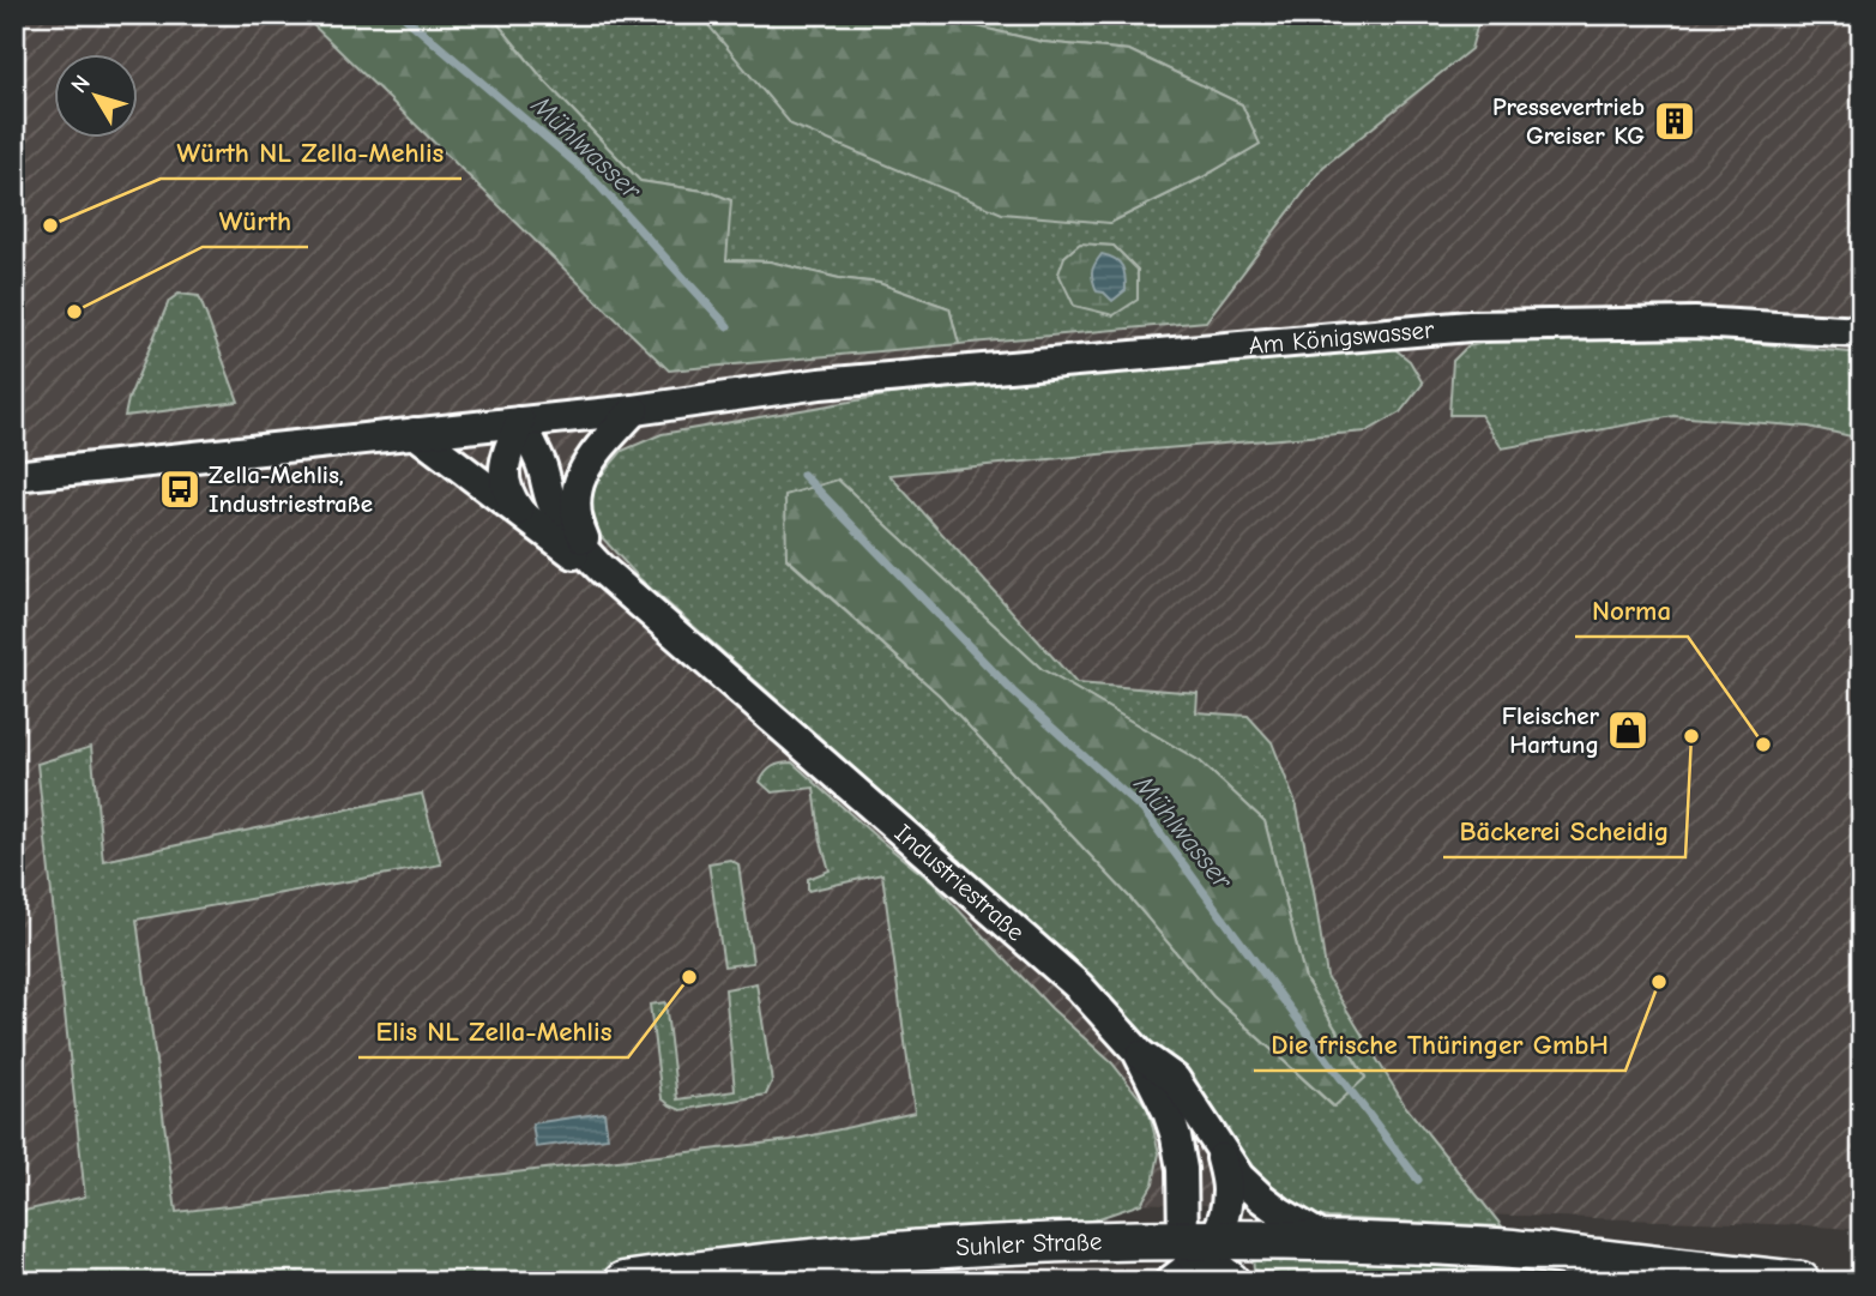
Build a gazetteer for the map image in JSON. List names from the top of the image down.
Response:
{
  "streets": {
    "main road": ["Suhler Straße"],
    "street": ["Am Königswasser", "Industriestraße"]
  },
  "crossings": [
    ["Am Königswasser", "Industriestraße"],
    ["Industriestraße", "Suhler Straße"]
  ],
  "water": ["Mühlwasser"],
  "places": {
    "building": ["Pressevertrieb Greiser KG"],
    "other": [
      "Würth NL Zella-Mehlis",
      "Würth",
      "Bäckerei Scheidig",
      "Norma",
      "Elis NL Zella-Mehlis",
      "Die frische Thüringer GmbH"
    ],
    "bus stop": ["Zella-Mehlis, Industriestraße"],
    "shop": ["Fleischer Hartung"]
  },
  "north": "top left"
}
